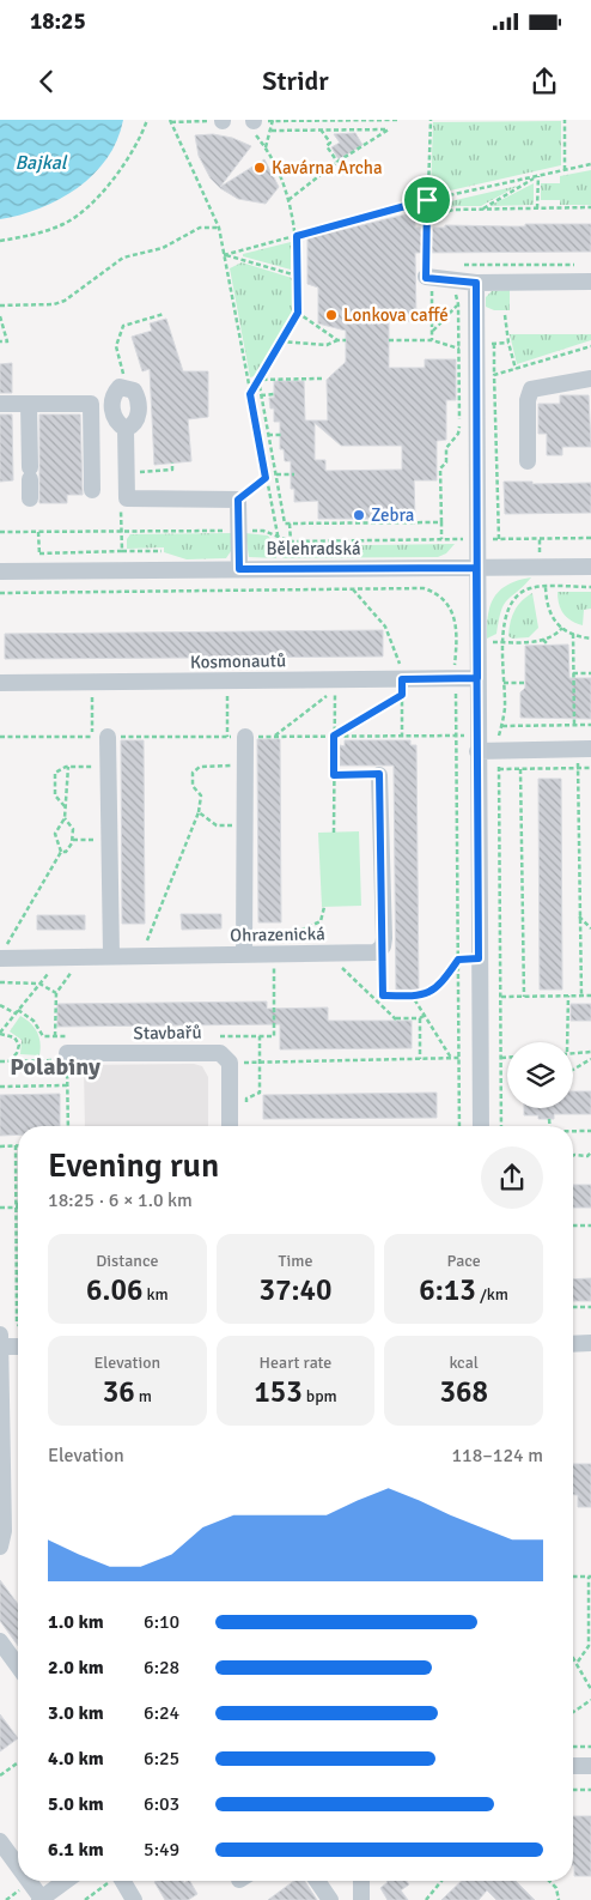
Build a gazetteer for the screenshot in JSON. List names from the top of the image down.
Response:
{
  "streets": {
    "street": [
      "Bělehradská",
      "Kosmonautů",
      "Ohrazenická",
      "Stavbařů"
    ]
  },
  "districts": ["Polabiny"],
  "water": ["Bajkal"],
  "places": ["Kavárna Archa", "Lonkova caffé", "Zebra"],
  "page": {
    "status": "18:25",
    "header": "Stridr",
    "heading": ["Evening run", "18:25 · 6 × 1.0 km"],
    "stats": [
      ["Distance", "6.06 km"],
      ["Time", "37:40"],
      ["Pace", "6:13 /km"],
      ["Elevation", "36 m"],
      ["Heart rate", "153 bpm"],
      ["kcal", "368"]
    ],
    "chart": ["Elevation", "118–124 m"],
    "list": [
      {
        "name": "1.0 km",
        "note": "6:10"
      },
      {
        "name": "2.0 km",
        "note": "6:28"
      },
      {
        "name": "3.0 km",
        "note": "6:24"
      },
      {
        "name": "4.0 km",
        "note": "6:25"
      },
      {
        "name": "5.0 km",
        "note": "6:03"
      },
      {
        "name": "6.1 km",
        "note": "5:49"
      }
    ]
  }
}
